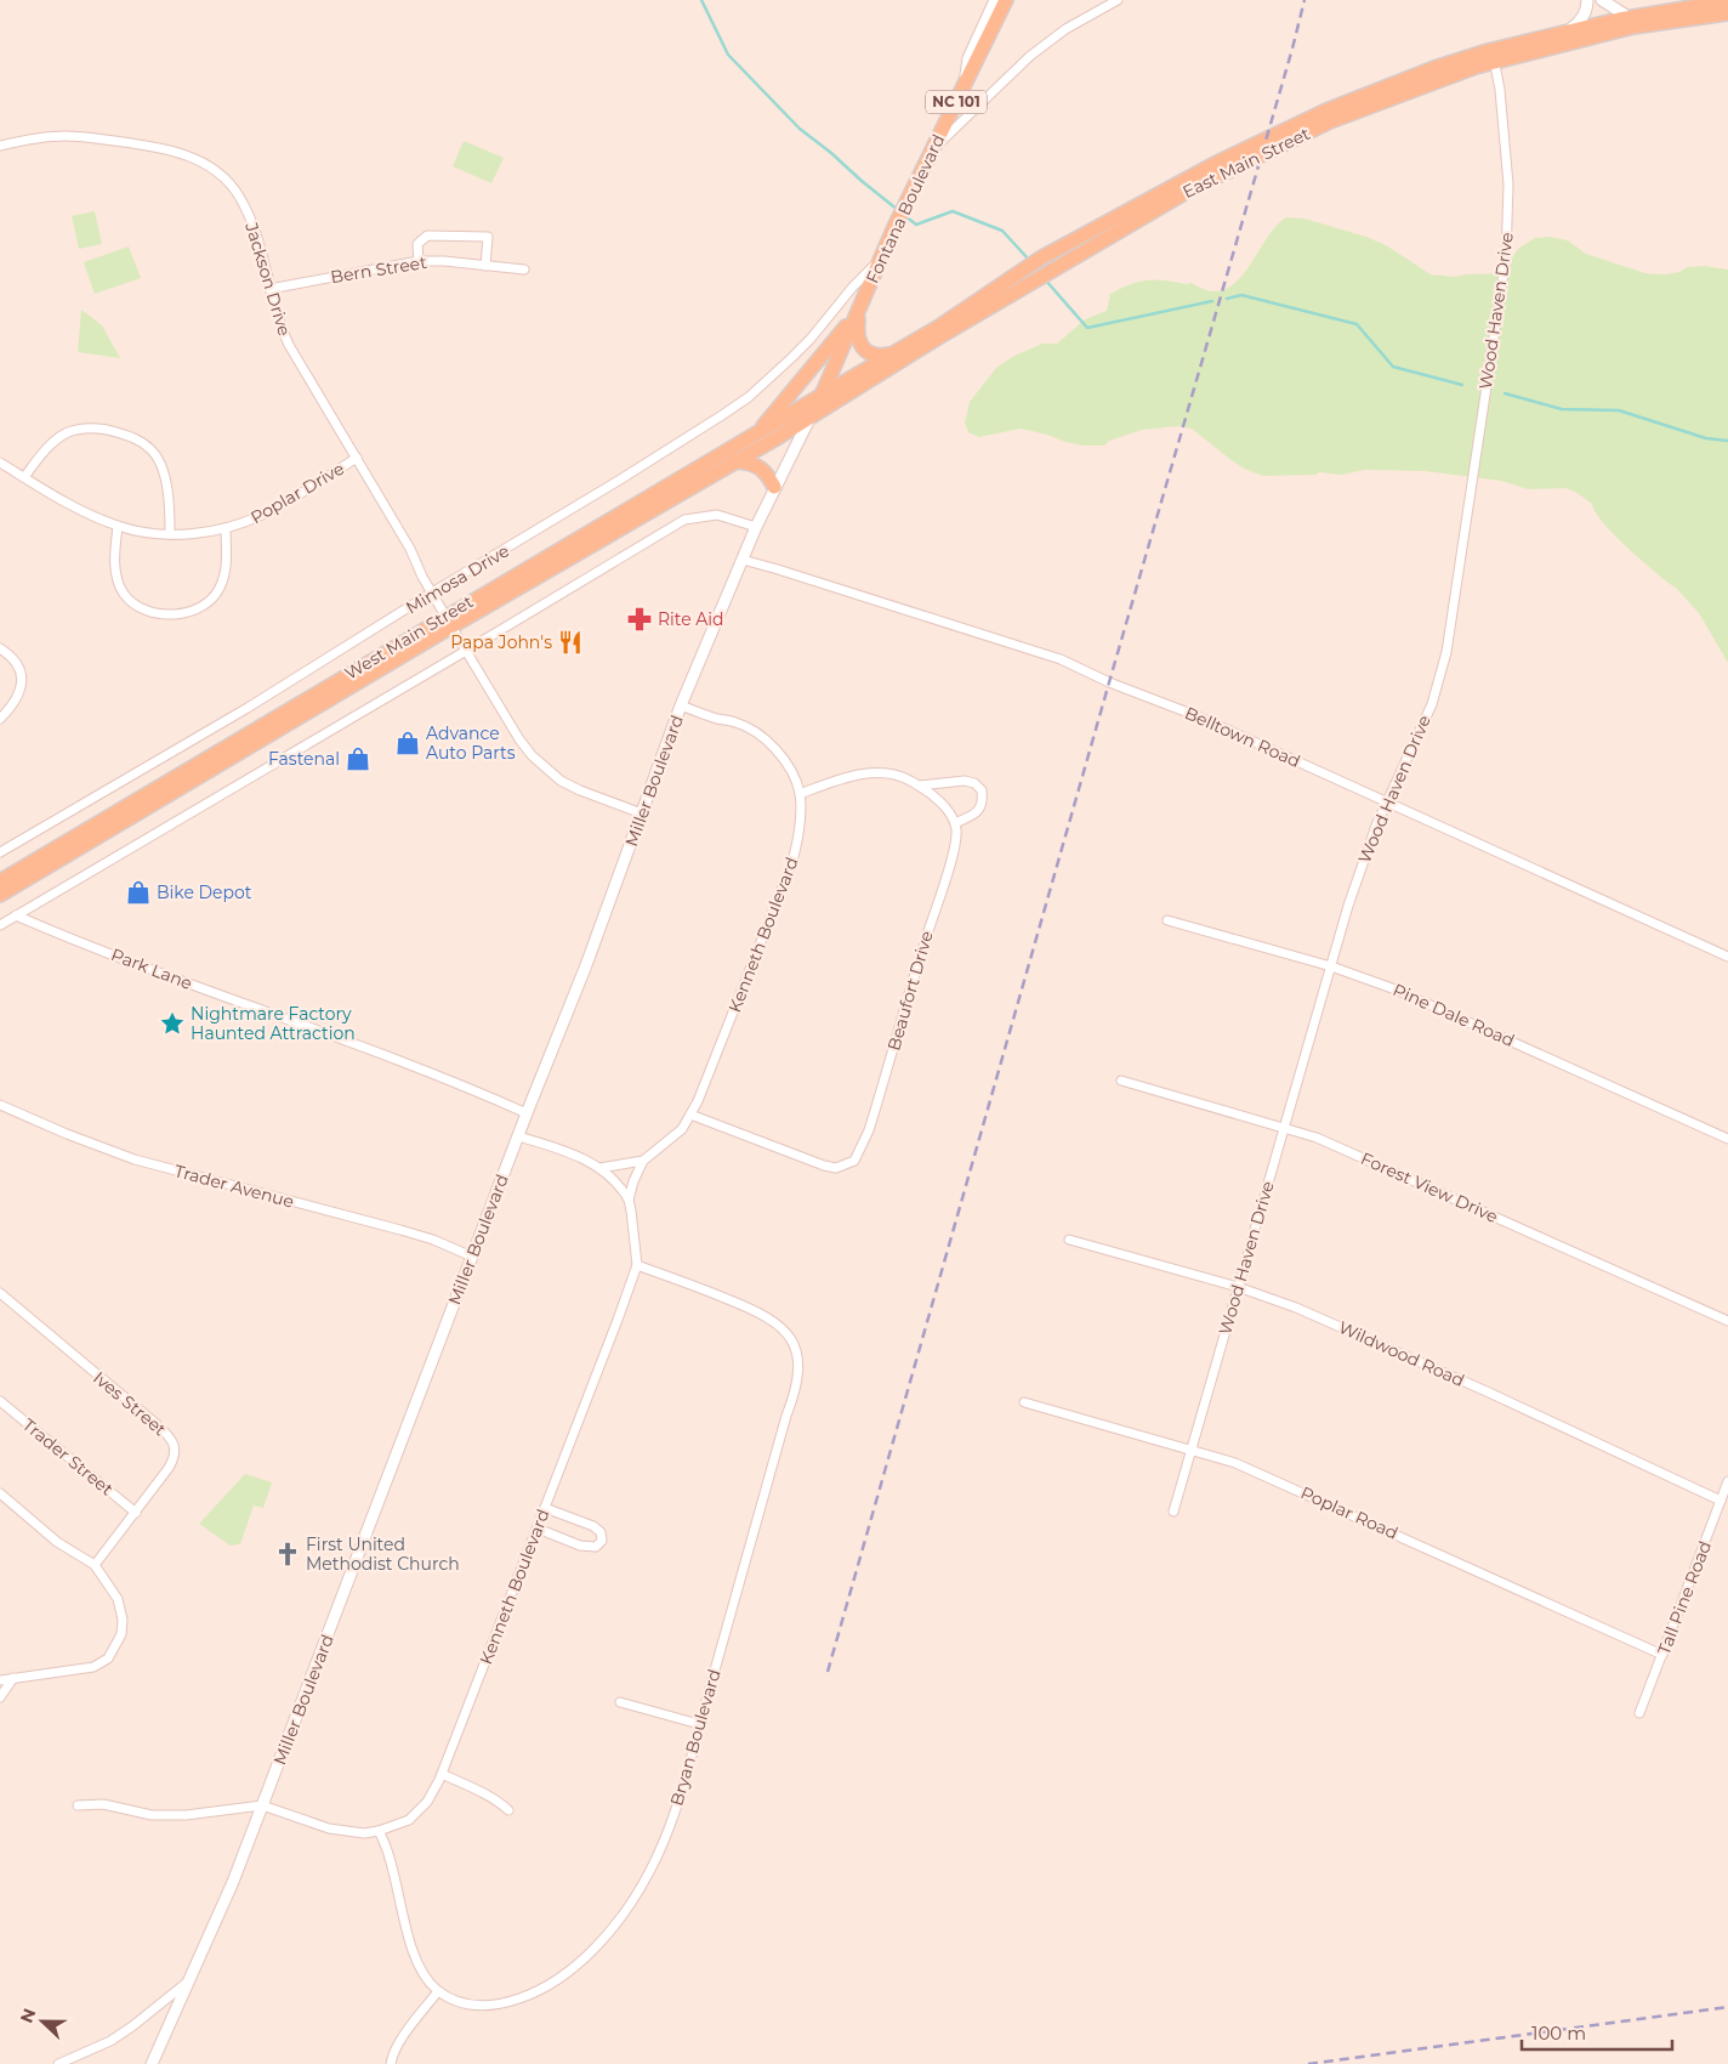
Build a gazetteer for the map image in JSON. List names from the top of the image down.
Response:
{
  "streets": {
    "main road": [
      "NC 101",
      "East Main Street",
      "Fontana Boulevard",
      "West Main Street"
    ],
    "street": [
      "Bern Street",
      "Jackson Drive",
      "Wood Haven Drive",
      "Poplar Drive",
      "Mimosa Drive",
      "Belltown Road",
      "Miller Boulevard",
      "Kenneth Boulevard",
      "Park Lane",
      "Beaufort Drive",
      "Pine Dale Road",
      "Trader Avenue",
      "Forest View Drive",
      "Wildwood Road",
      "Ives Street",
      "Trader Street",
      "Poplar Road",
      "Tall Pine Road",
      "Bryan Boulevard"
    ]
  },
  "crossings": [
    ["East Main Street", "Fontana Boulevard"],
    ["East Main Street", "Wood Haven Drive"],
    ["East Main Street", "West Main Street"],
    ["East Main Street", "Miller Boulevard"],
    ["Fontana Boulevard", "Mimosa Drive"],
    ["Fontana Boulevard", "West Main Street"],
    ["Fontana Boulevard", "Miller Boulevard"],
    ["Bern Street", "Jackson Drive"],
    ["Jackson Drive", "Poplar Drive"],
    ["Jackson Drive", "Mimosa Drive"],
    ["Jackson Drive", "West Main Street"],
    ["Jackson Drive", "Miller Boulevard"],
    ["Wood Haven Drive", "Belltown Road"],
    ["Wood Haven Drive", "Pine Dale Road"],
    ["Wood Haven Drive", "Forest View Drive"],
    ["Wood Haven Drive", "Wildwood Road"],
    ["Wood Haven Drive", "Poplar Road"],
    ["West Main Street", "Miller Boulevard"],
    ["Belltown Road", "Miller Boulevard"],
    ["Miller Boulevard", "Kenneth Boulevard"],
    ["Miller Boulevard", "Park Lane"],
    ["Miller Boulevard", "Trader Avenue"],
    ["Kenneth Boulevard", "Beaufort Drive"],
    ["Kenneth Boulevard", "Bryan Boulevard"],
    ["Wildwood Road", "Tall Pine Road"],
    ["Ives Street", "Trader Street"],
    ["Poplar Road", "Tall Pine Road"]
  ],
  "places": {
    "pharmacy": ["Rite Aid"],
    "restaurant": ["Papa John's"],
    "shop": ["Advance Auto Parts", "Fastenal", "Bike Depot"],
    "place": ["Nightmare Factory Haunted Attraction"],
    "church": ["First United Methodist Church"]
  },
  "scale_bar": "100 m",
  "north": "left"
}
